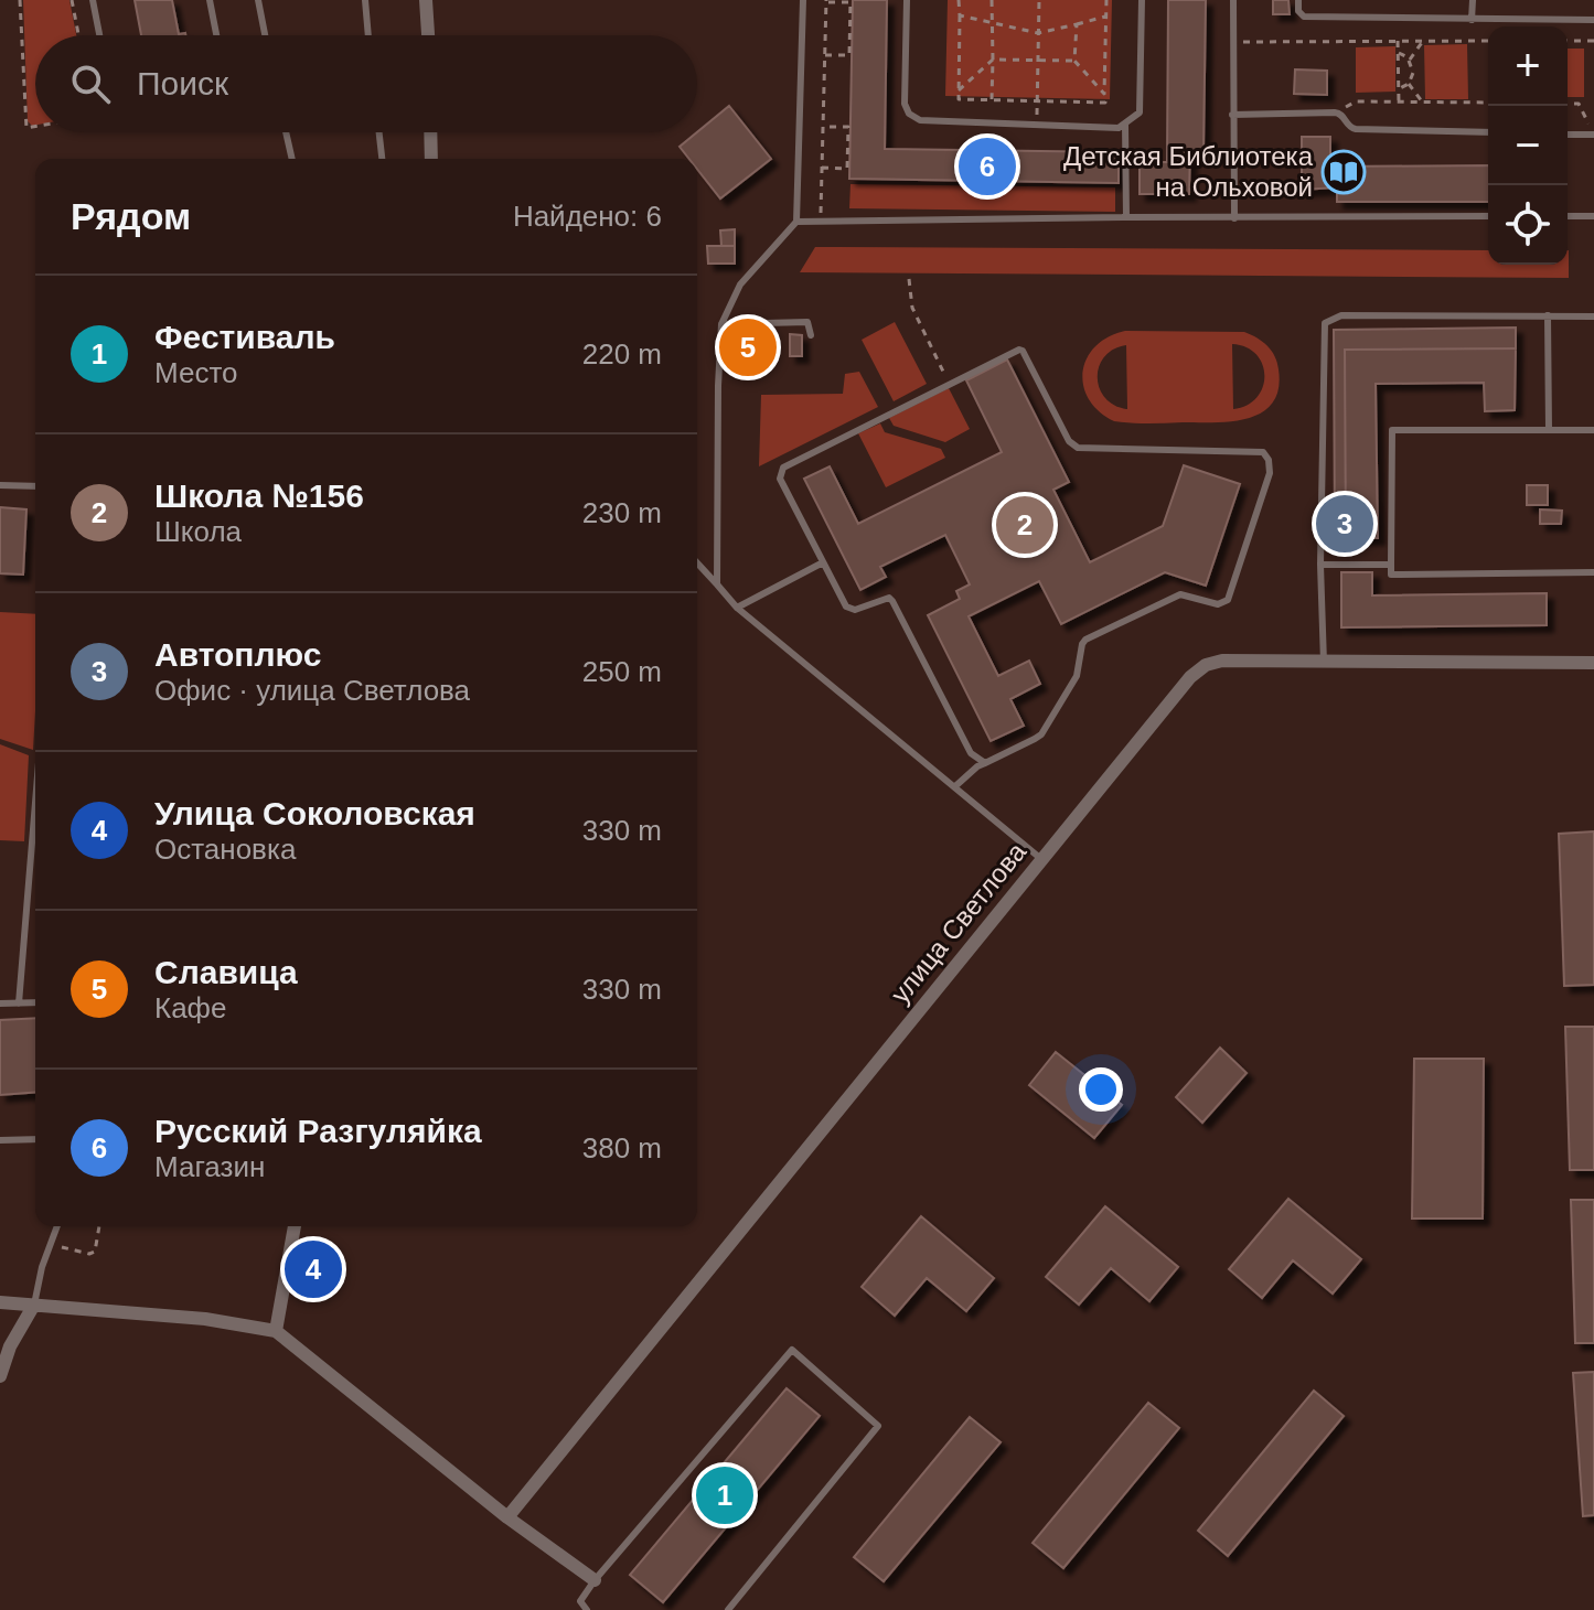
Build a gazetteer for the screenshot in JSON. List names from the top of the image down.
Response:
{
  "streets": {
    "street": ["улица Светлова"]
  },
  "places": {
    "library": ["Детская Библиотека на Ольховой"]
  },
  "page": {
    "map_buttons": ["+", "−"],
    "search": "Поиск",
    "pins": [
      "6",
      "5",
      "3",
      "2",
      "4",
      "1"
    ],
    "heading": ["Рядом", "Найдено: 6"],
    "list": [
      {
        "mark": "1",
        "name": "Фестиваль",
        "note": "Место",
        "value": "220 m"
      },
      {
        "mark": "2",
        "name": "Школа №156",
        "note": "Школа",
        "value": "230 m"
      },
      {
        "mark": "3",
        "name": "Автоплюс",
        "note": "Офис · улица Светлова",
        "value": "250 m"
      },
      {
        "mark": "4",
        "name": "Улица Соколовская",
        "note": "Остановка",
        "value": "330 m"
      },
      {
        "mark": "5",
        "name": "Славица",
        "note": "Кафе",
        "value": "330 m"
      },
      {
        "mark": "6",
        "name": "Русский Разгуляйка",
        "note": "Магазин",
        "value": "380 m"
      }
    ]
  }
}
